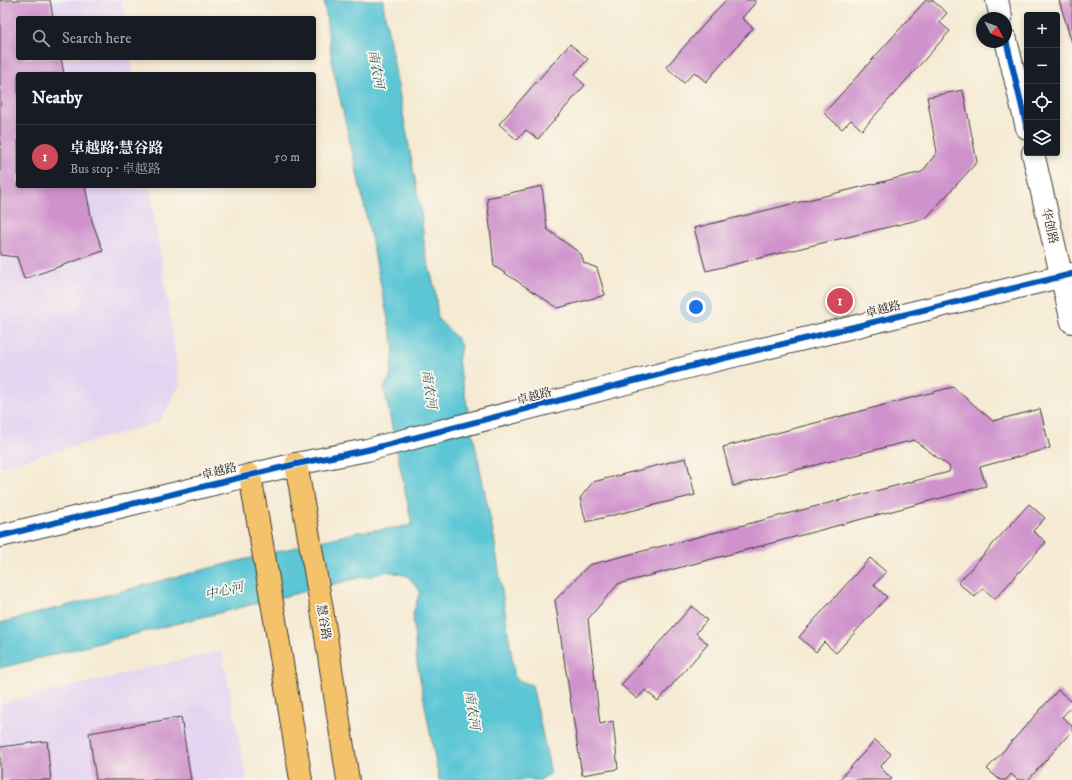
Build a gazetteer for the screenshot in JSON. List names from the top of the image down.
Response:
{
  "streets": {
    "main road": ["慧谷路"],
    "street": ["华创路", "卓越路"]
  },
  "crossings": [
    ["华创路", "卓越路"],
    ["卓越路", "慧谷路"]
  ],
  "water": ["南农河", "中心河"],
  "north": "bottom right",
  "page": {
    "map_buttons": ["+", "−"],
    "search": "Search here",
    "heading": "Nearby",
    "list": [
      {
        "mark": "1",
        "name": "卓越路·慧谷路",
        "note": "Bus stop · 卓越路",
        "value": "50 m"
      }
    ],
    "pins": "1"
  }
}
